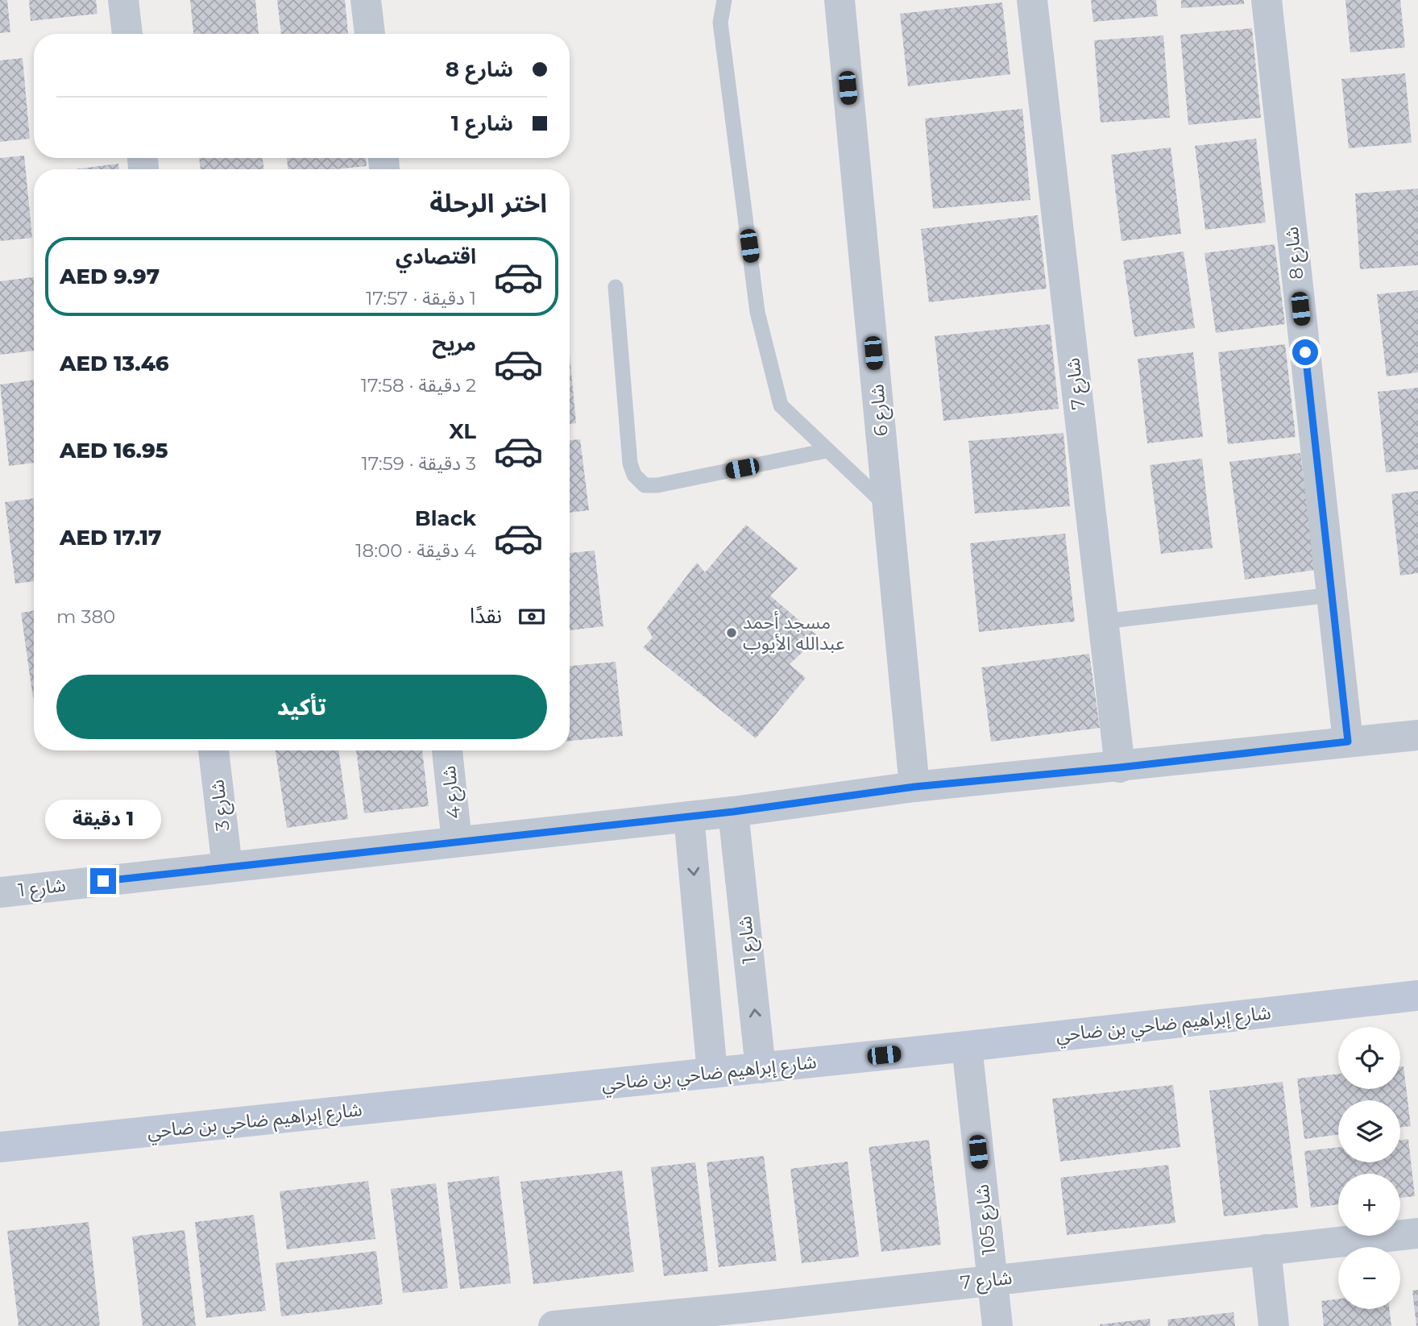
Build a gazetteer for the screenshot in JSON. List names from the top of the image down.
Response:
{
  "streets": {
    "street": [
      "شارع 8",
      "شارع 7",
      "شارع 6",
      "شارع 4",
      "شارع 3",
      "شارع 1",
      "شارع إبراهيم ضاحي بن ضاحي",
      "شارع 105"
    ]
  },
  "crossings": [
    ["شارع 8", "شارع 1"],
    ["شارع 7", "شارع 1"],
    ["شارع 7", "شارع 105"],
    ["شارع 6", "شارع 1"],
    ["شارع 4", "شارع 1"],
    ["شارع 3", "شارع 1"],
    ["شارع 1", "شارع إبراهيم ضاحي بن ضاحي"],
    ["شارع إبراهيم ضاحي بن ضاحي", "شارع 105"]
  ],
  "places": ["مسجد أحمد عبدالله الأيوب"],
  "page": {
    "banner": ["شارع 8", "شارع 1"],
    "heading": "اختر الرحلة",
    "list": [
      {
        "name": "اقتصادي",
        "note": "1 دقيقة · 17:57",
        "value": "AED 9.97"
      },
      {
        "name": "مريح",
        "note": "2 دقيقة · 17:58",
        "value": "AED 13.46"
      },
      {
        "name": "XL",
        "note": "3 دقيقة · 17:59",
        "value": "AED 16.95"
      },
      {
        "name": "Black",
        "note": "4 دقيقة · 18:00",
        "value": "AED 17.17"
      }
    ],
    "pay": ["نقدًا", "380 m"],
    "buttons": "تأكيد",
    "bubble": "1 دقيقة",
    "map_buttons": ["+", "−"]
  }
}
